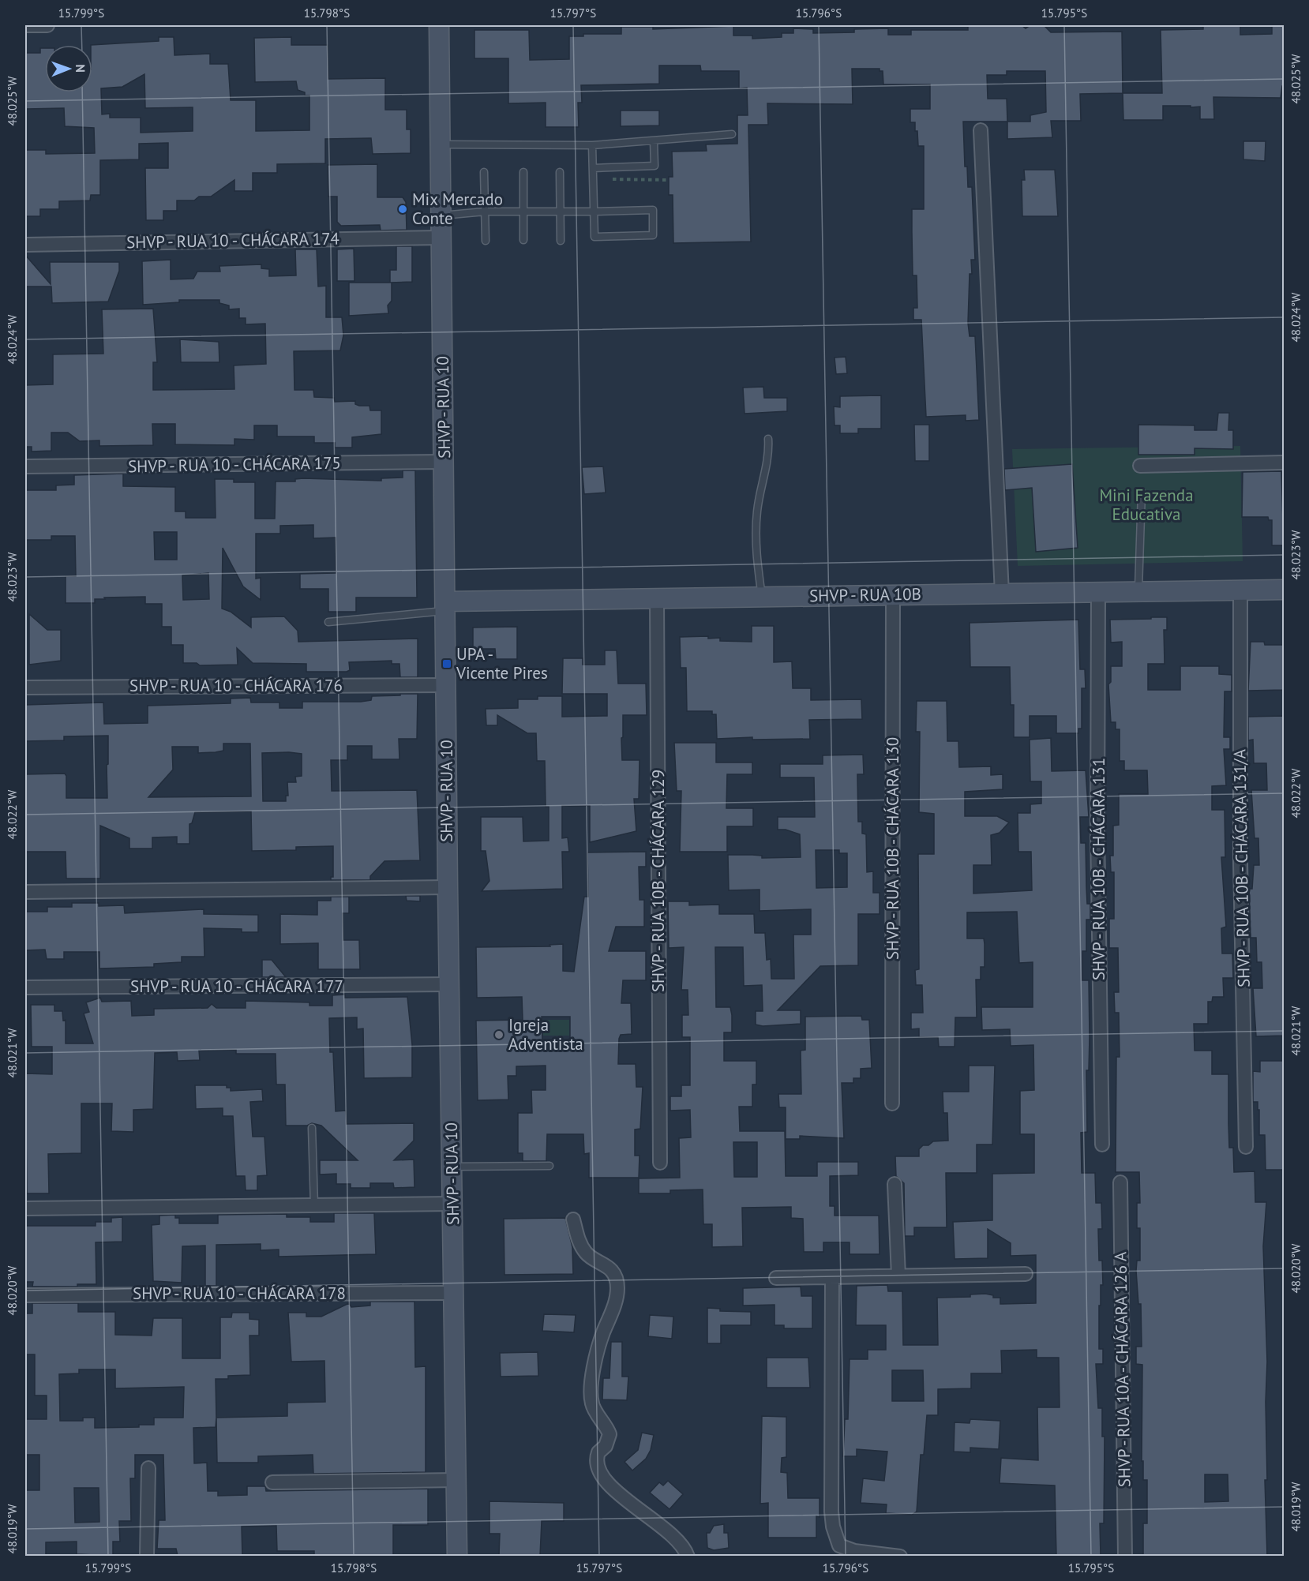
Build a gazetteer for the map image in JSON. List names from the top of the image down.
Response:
{
  "streets": {
    "street": [
      "SHVP - RUA 10 - CHÁCARA 174",
      "SHVP - RUA 10",
      "SHVP - RUA 10 - CHÁCARA 175",
      "SHVP - RUA 10B",
      "SHVP - RUA 10 - CHÁCARA 176",
      "SHVP - RUA 10B - CHÁCARA 130",
      "SHVP - RUA 10B - CHÁCARA 131/A",
      "SHVP - RUA 10B - CHÁCARA 131",
      "SHVP - RUA 10B - CHÁCARA 129",
      "SHVP - RUA 10 - CHÁCARA 177",
      "SHVP - RUA 10 - CHÁCARA 178",
      "SHVP - RUA 10A - CHÁCARA 126 A"
    ]
  },
  "crossings": [
    ["SHVP - RUA 10 - CHÁCARA 174", "SHVP - RUA 10"],
    ["SHVP - RUA 10", "SHVP - RUA 10 - CHÁCARA 175"],
    ["SHVP - RUA 10", "SHVP - RUA 10B"],
    ["SHVP - RUA 10", "SHVP - RUA 10 - CHÁCARA 176"],
    ["SHVP - RUA 10", "SHVP - RUA 10 - CHÁCARA 177"],
    ["SHVP - RUA 10", "SHVP - RUA 10 - CHÁCARA 178"],
    ["SHVP - RUA 10B", "SHVP - RUA 10B - CHÁCARA 130"],
    ["SHVP - RUA 10B", "SHVP - RUA 10B - CHÁCARA 131/A"],
    ["SHVP - RUA 10B", "SHVP - RUA 10B - CHÁCARA 131"],
    ["SHVP - RUA 10B", "SHVP - RUA 10B - CHÁCARA 129"]
  ],
  "parks": ["Mini Fazenda Educativa"],
  "places": {
    "other": ["Mix Mercado Conte", "Igreja Adventista"],
    "transit": ["UPA - Vicente Pires"]
  },
  "north": "right",
  "coordinates": [
    "15.799°S",
    "15.798°S",
    "15.797°S",
    "15.796°S",
    "15.795°S",
    "48.025°W",
    "48.024°W",
    "48.023°W",
    "48.022°W",
    "48.021°W",
    "48.020°W",
    "48.019°W"
  ]
}
